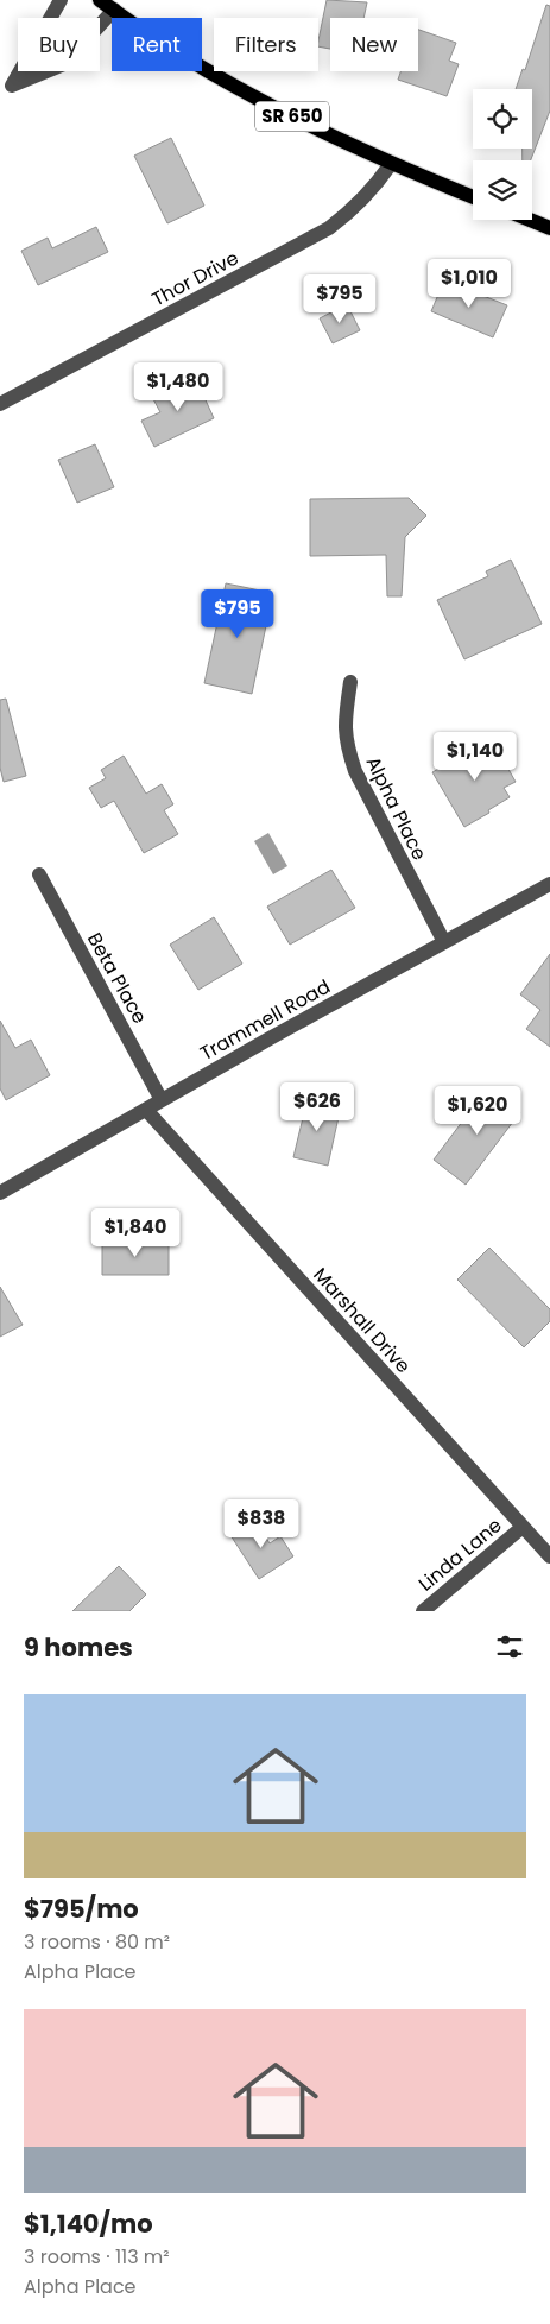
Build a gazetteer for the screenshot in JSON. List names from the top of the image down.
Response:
{
  "streets": {
    "main road": ["SR 650"],
    "street": [
      "Thor Drive",
      "Alpha Place",
      "Beta Place",
      "Trammell Road",
      "Marshall Drive",
      "Linda Lane"
    ]
  },
  "crossings": [
    ["SR 650", "Thor Drive"],
    ["Alpha Place", "Trammell Road"],
    ["Beta Place", "Trammell Road"],
    ["Trammell Road", "Marshall Drive"],
    ["Marshall Drive", "Linda Lane"]
  ],
  "page": {
    "chip": [
      "Buy",
      "Rent",
      "Filters",
      "New"
    ],
    "price": [
      "$1,010",
      "$795",
      "$1,480",
      "$795",
      "$1,140",
      "$626",
      "$1,620",
      "$1,840",
      "$838"
    ],
    "heading": "9 homes",
    "list": [
      {
        "name": "$795/mo",
        "note": "3 rooms · 80 m² · Alpha Place"
      },
      {
        "name": "$1,140/mo",
        "note": "3 rooms · 113 m² · Alpha Place"
      }
    ]
  }
}
